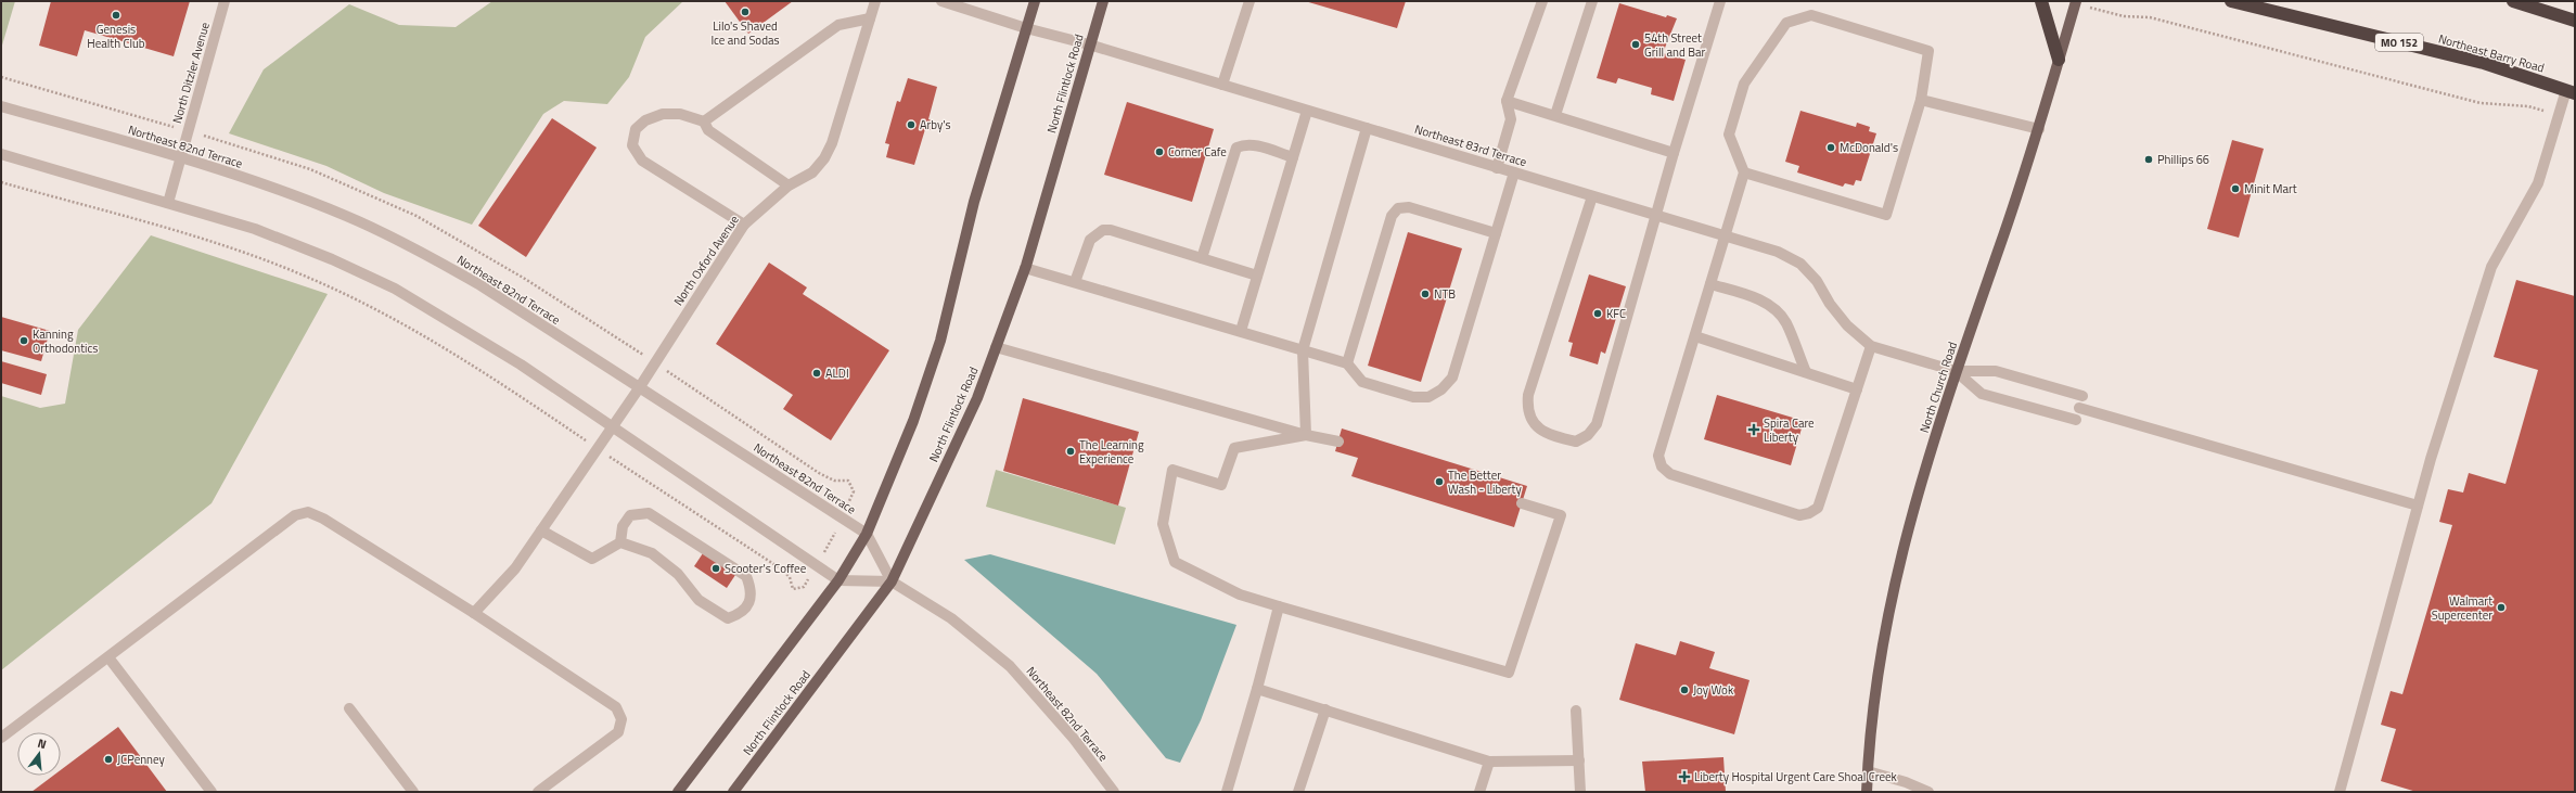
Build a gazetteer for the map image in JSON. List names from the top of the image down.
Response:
{
  "streets": {
    "highway": ["MO 152", "Northeast Barry Road"],
    "main road": ["North Flintlock Road", "North Church Road"],
    "street": [
      "North Ditzler Avenue",
      "Northeast 83rd Terrace",
      "Northeast 82nd Terrace",
      "North Oxford Avenue"
    ]
  },
  "crossings": [
    ["North Ditzler Avenue", "Northeast 82nd Terrace"],
    ["North Flintlock Road", "Northeast 83rd Terrace"],
    ["North Flintlock Road", "Northeast 82nd Terrace"],
    ["Northeast 83rd Terrace", "North Church Road"],
    ["Northeast 82nd Terrace", "North Oxford Avenue"]
  ],
  "places": {
    "other": [
      "Lilo's Shaved Ice and Sodas",
      "Genesis Health Club",
      "54th Street Grill and Bar",
      "Arby's",
      "McDonald's",
      "Corner Cafe",
      "Phillips 66",
      "Minit Mart",
      "NTB",
      "KFC",
      "Kanning Orthodontics",
      "ALDI",
      "The Learning Experience",
      "The Better Wash - Liberty",
      "Scooter's Coffee",
      "Walmart Supercenter",
      "Joy Wok",
      "JCPenney"
    ],
    "health": ["Spira Care Liberty", "Liberty Hospital Urgent Care Shoal Creek"]
  },
  "north": "top"
}
